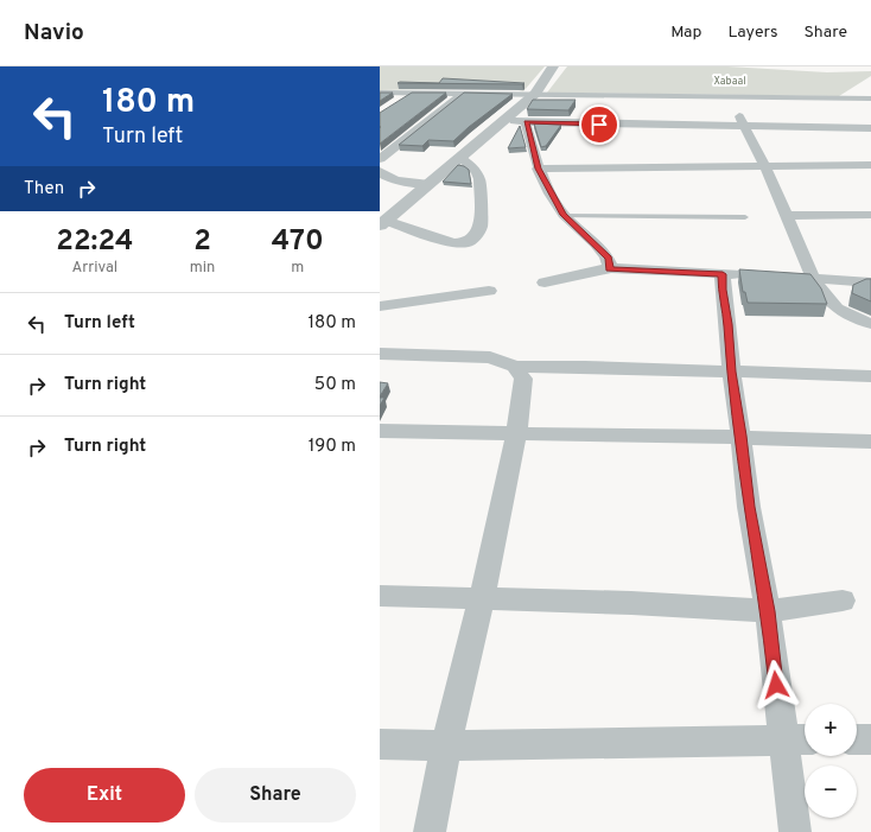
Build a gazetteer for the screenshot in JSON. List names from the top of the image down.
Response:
{
  "parks": ["Xabaal"],
  "page": {
    "header": "Navio",
    "nav": ["Map", "Layers", "Share"],
    "turn": ["180 m", "Turn left"],
    "then": "Then",
    "eta": [
      "22:24",
      "Arrival",
      "2",
      "min",
      "470",
      "m"
    ],
    "list": [
      {
        "name": "Turn left",
        "value": "180 m"
      },
      {
        "name": "Turn right",
        "value": "50 m"
      },
      {
        "name": "Turn right",
        "value": "190 m"
      }
    ],
    "map_buttons": ["+", "−"],
    "buttons": ["Exit", "Share"]
  }
}
